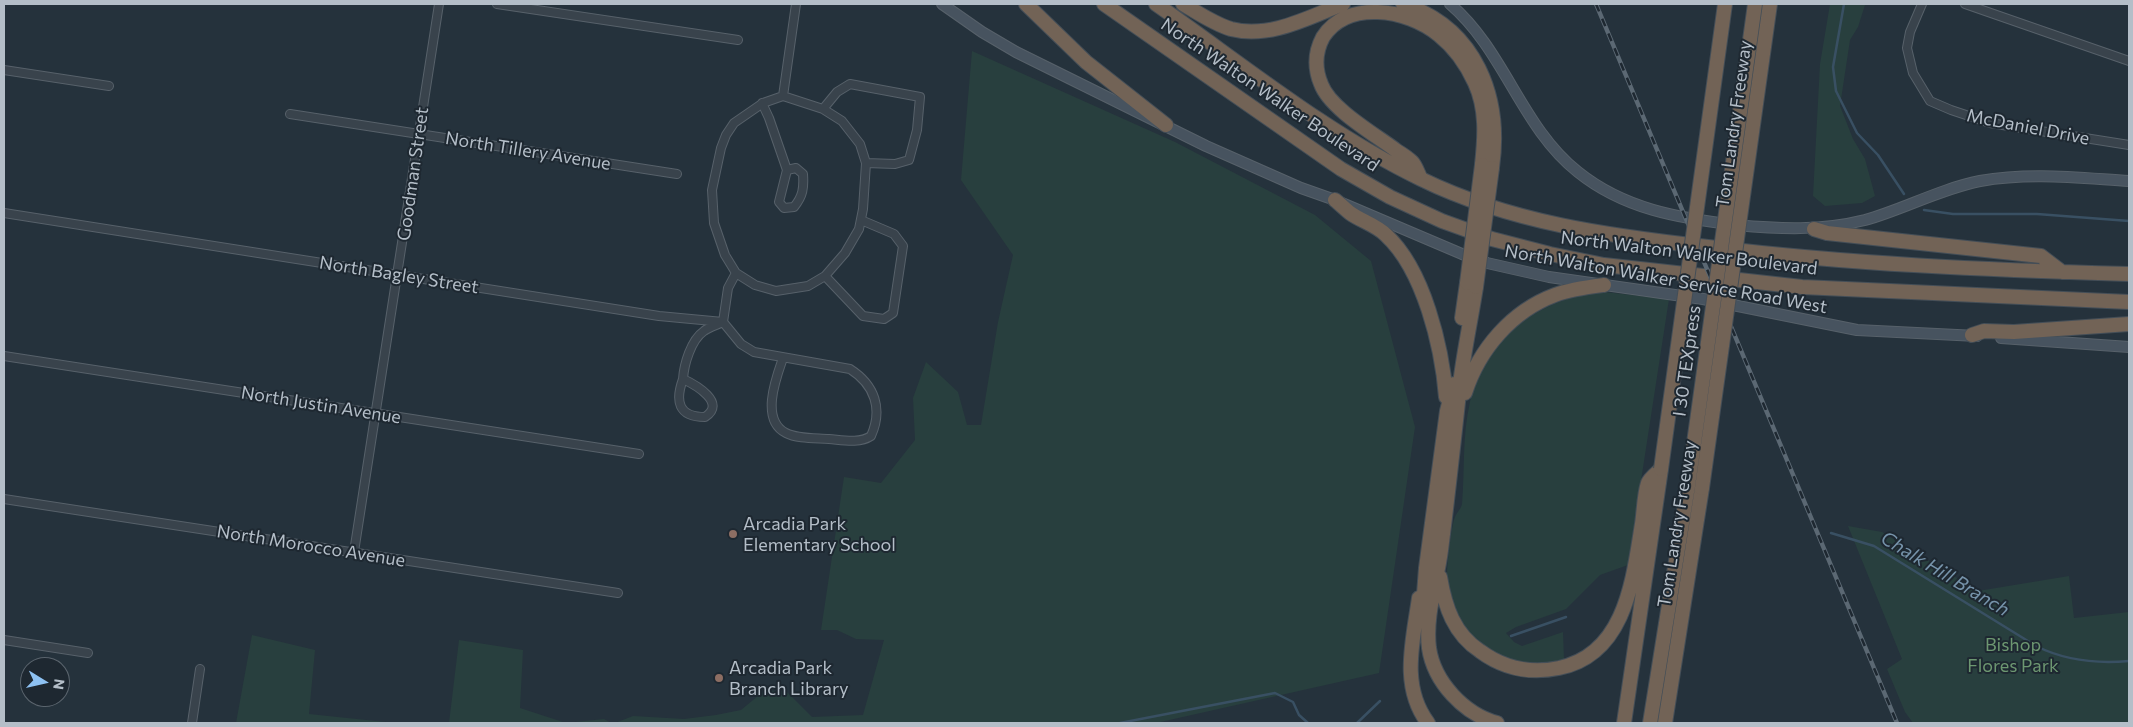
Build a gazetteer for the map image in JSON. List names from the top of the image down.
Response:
{
  "streets": {
    "highway": ["North Walton Walker Boulevard", "Tom Landry Freeway", "I 30 TEXpress"],
    "main road": ["North Walton Walker Service Road West"],
    "street": [
      "McDaniel Drive",
      "North Tillery Avenue",
      "Goodman Street",
      "North Bagley Street",
      "North Justin Avenue",
      "North Morocco Avenue"
    ]
  },
  "crossings": [
    ["Tom Landry Freeway", "I 30 TEXpress"],
    ["North Tillery Avenue", "Goodman Street"],
    ["Goodman Street", "North Bagley Street"],
    ["Goodman Street", "North Justin Avenue"],
    ["Goodman Street", "North Morocco Avenue"]
  ],
  "water": ["Chalk Hill Branch"],
  "parks": ["Bishop Flores Park"],
  "places": ["Arcadia Park Elementary School", "Arcadia Park Branch Library"],
  "north": "right"
}
